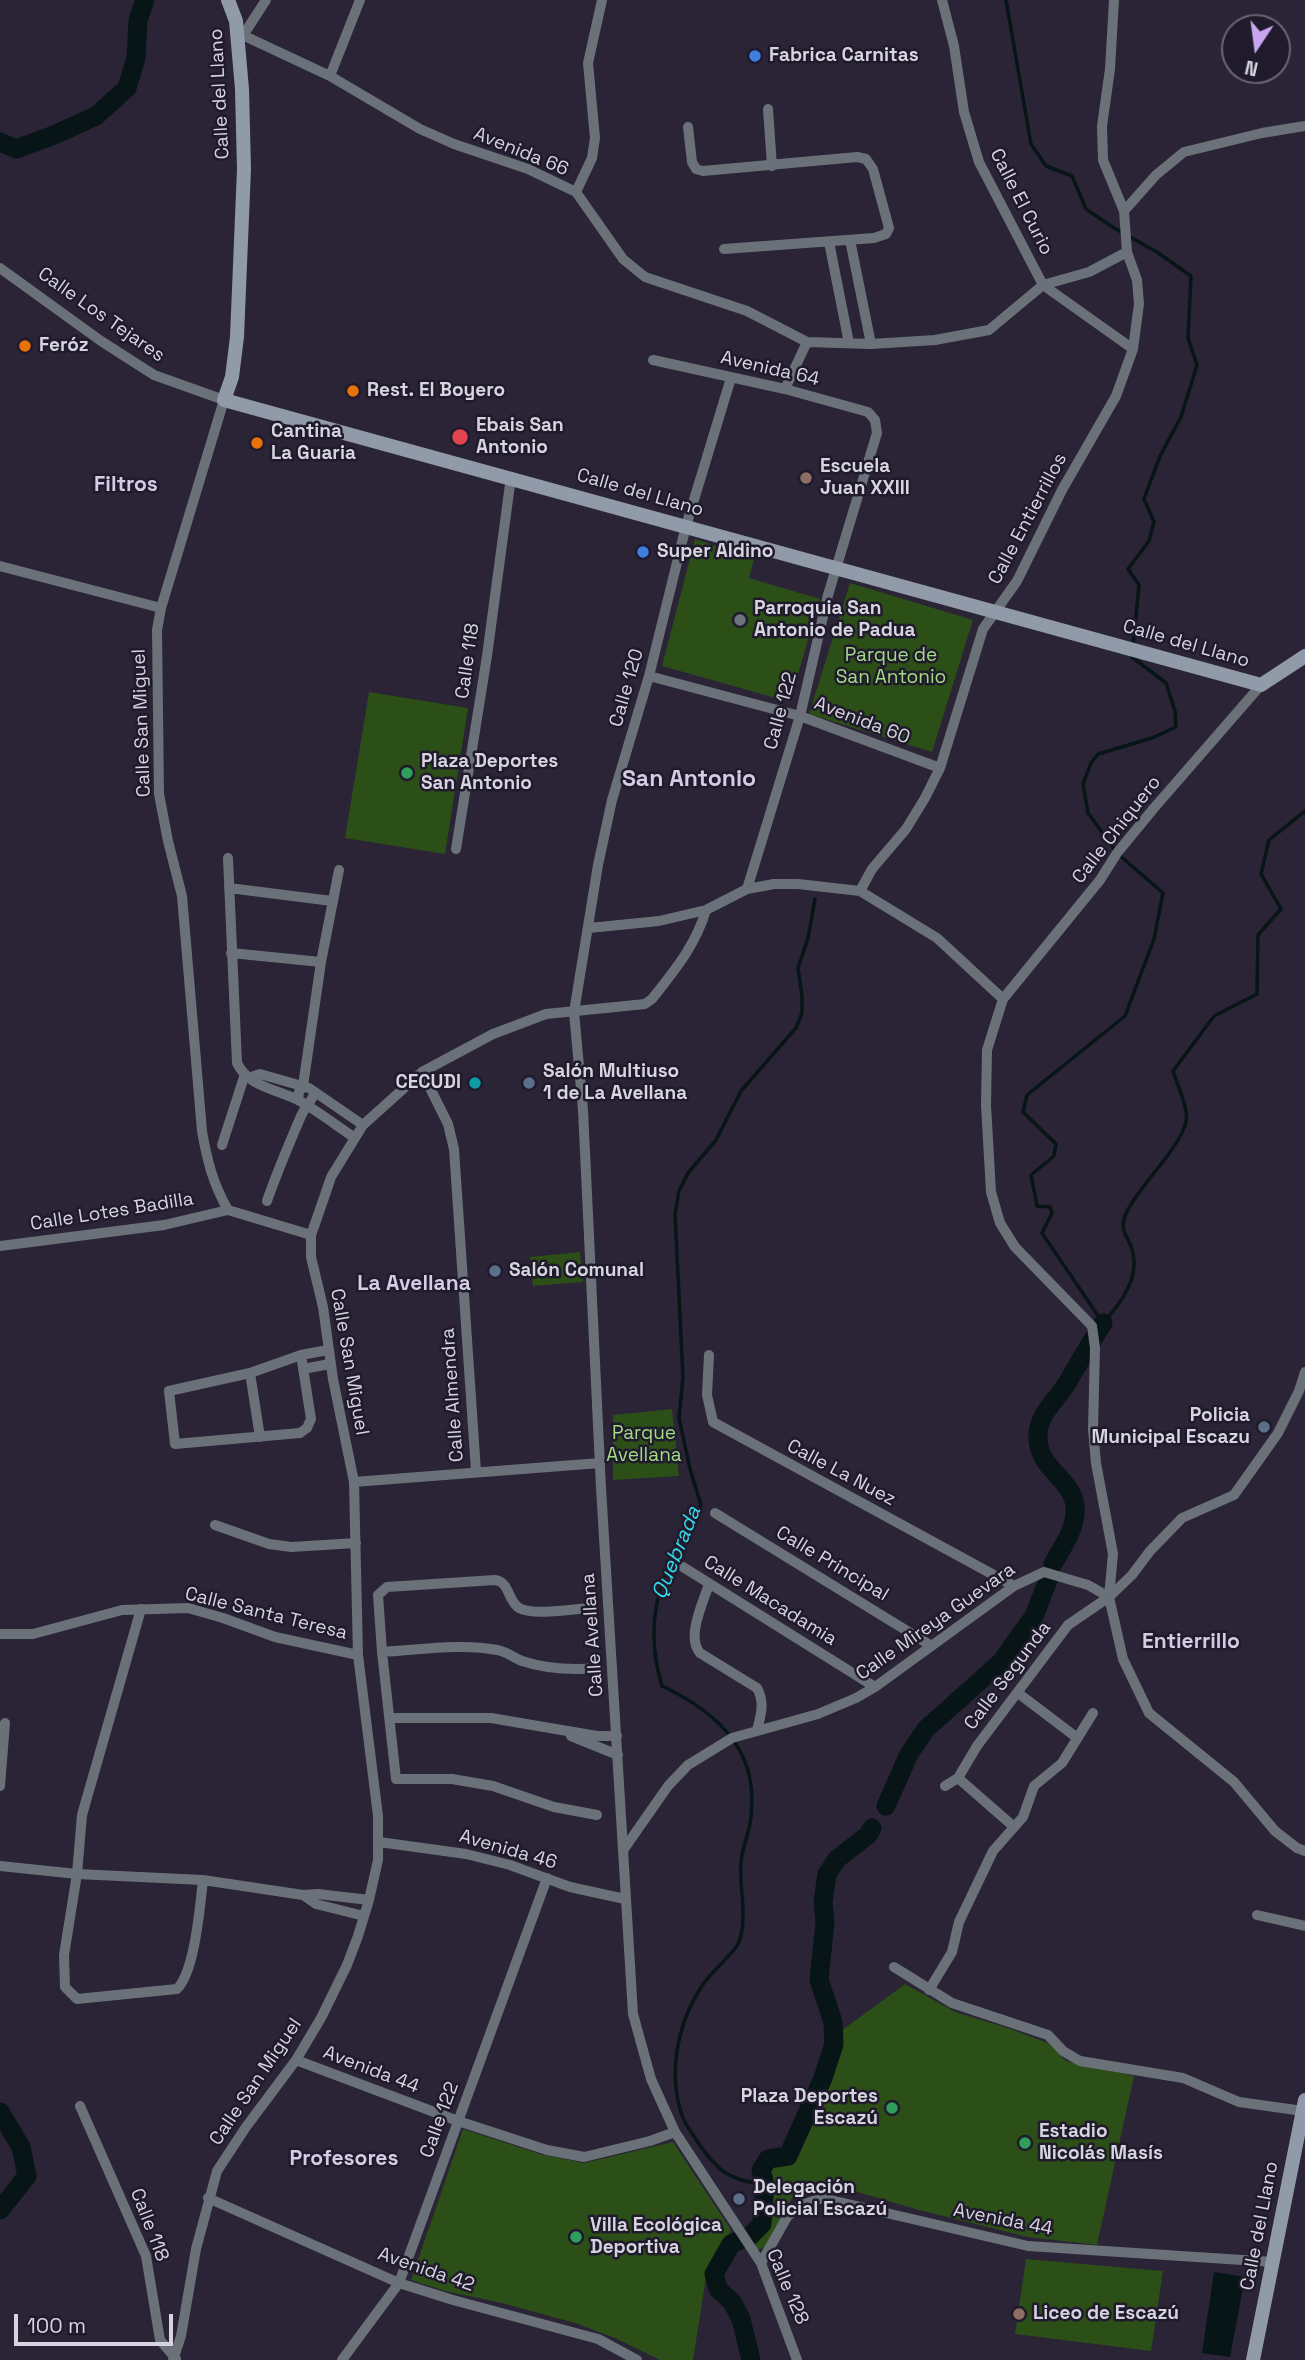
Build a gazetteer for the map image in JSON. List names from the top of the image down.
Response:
{
  "streets": {
    "main road": ["Calle del Llano"],
    "street": [
      "Avenida 66",
      "Calle El Curio",
      "Calle Los Tejares",
      "Avenida 64",
      "Calle Entierrillos",
      "Calle 118",
      "Calle 120",
      "Calle 122",
      "Avenida 60",
      "Calle San Miguel",
      "Calle Chiquero",
      "Calle Lotes Badilla",
      "Calle Almendra",
      "Calle La Nuez",
      "Calle Principal",
      "Calle Macadamia",
      "Calle Santa Teresa",
      "Calle Mireya Guevara",
      "Calle Avellana",
      "Calle Segunda",
      "Avenida 46",
      "Avenida 44",
      "Avenida 42",
      "Calle 128"
    ]
  },
  "crossings": [
    ["Calle del Llano", "Avenida 66"],
    ["Calle del Llano", "Calle Los Tejares"],
    ["Calle del Llano", "Calle Entierrillos"],
    ["Calle del Llano", "Calle 118"],
    ["Calle del Llano", "Calle 120"],
    ["Calle del Llano", "Calle 122"],
    ["Calle del Llano", "Calle San Miguel"],
    ["Calle del Llano", "Calle Chiquero"],
    ["Calle del Llano", "Avenida 44"],
    ["Avenida 66", "Calle El Curio"],
    ["Calle Los Tejares", "Calle San Miguel"],
    ["Avenida 64", "Calle 120"],
    ["Avenida 64", "Calle 122"],
    ["Calle Entierrillos", "Avenida 60"],
    ["Calle 118", "Calle San Miguel"],
    ["Calle 120", "Avenida 60"],
    ["Calle 120", "Calle Avellana"],
    ["Calle 122", "Avenida 60"],
    ["Calle 122", "Avenida 46"],
    ["Calle 122", "Avenida 44"],
    ["Calle 122", "Avenida 42"],
    ["Calle San Miguel", "Calle Lotes Badilla"],
    ["Calle San Miguel", "Calle Santa Teresa"],
    ["Calle San Miguel", "Avenida 46"],
    ["Calle San Miguel", "Avenida 44"],
    ["Calle San Miguel", "Avenida 42"],
    ["Calle La Nuez", "Calle Mireya Guevara"],
    ["Calle Principal", "Calle Mireya Guevara"],
    ["Calle Macadamia", "Calle Mireya Guevara"],
    ["Calle Mireya Guevara", "Calle Avellana"],
    ["Calle Mireya Guevara", "Calle Segunda"],
    ["Calle Avellana", "Avenida 46"],
    ["Calle Avellana", "Avenida 44"],
    ["Calle Avellana", "Calle 128"],
    ["Avenida 44", "Calle 128"]
  ],
  "districts": [
    "Filtros",
    "San Antonio",
    "La Avellana",
    "Entierrillo",
    "Profesores"
  ],
  "water": ["Quebrada"],
  "parks": ["Parque de San Antonio", "Parque Avellana"],
  "places": [
    "Fabrica Carnitas",
    "Feróz",
    "Rest. El Boyero",
    "Ebais San Antonio",
    "Cantina La Guaria",
    "Escuela Juan XXIII",
    "Super Aldino",
    "Parroquia San Antonio de Padua",
    "Plaza Deportes San Antonio",
    "CECUDI",
    "Salón Multiuso 1 de La Avellana",
    "Salón Comunal",
    "Policia Municipal Escazu",
    "Plaza Deportes Escazú",
    "Estadio Nicolás Masís",
    "Delegación Policial Escazú",
    "Villa Ecológica Deportiva",
    "Liceo de Escazú"
  ],
  "scale_bar": "100 m",
  "north": "bottom"
}
